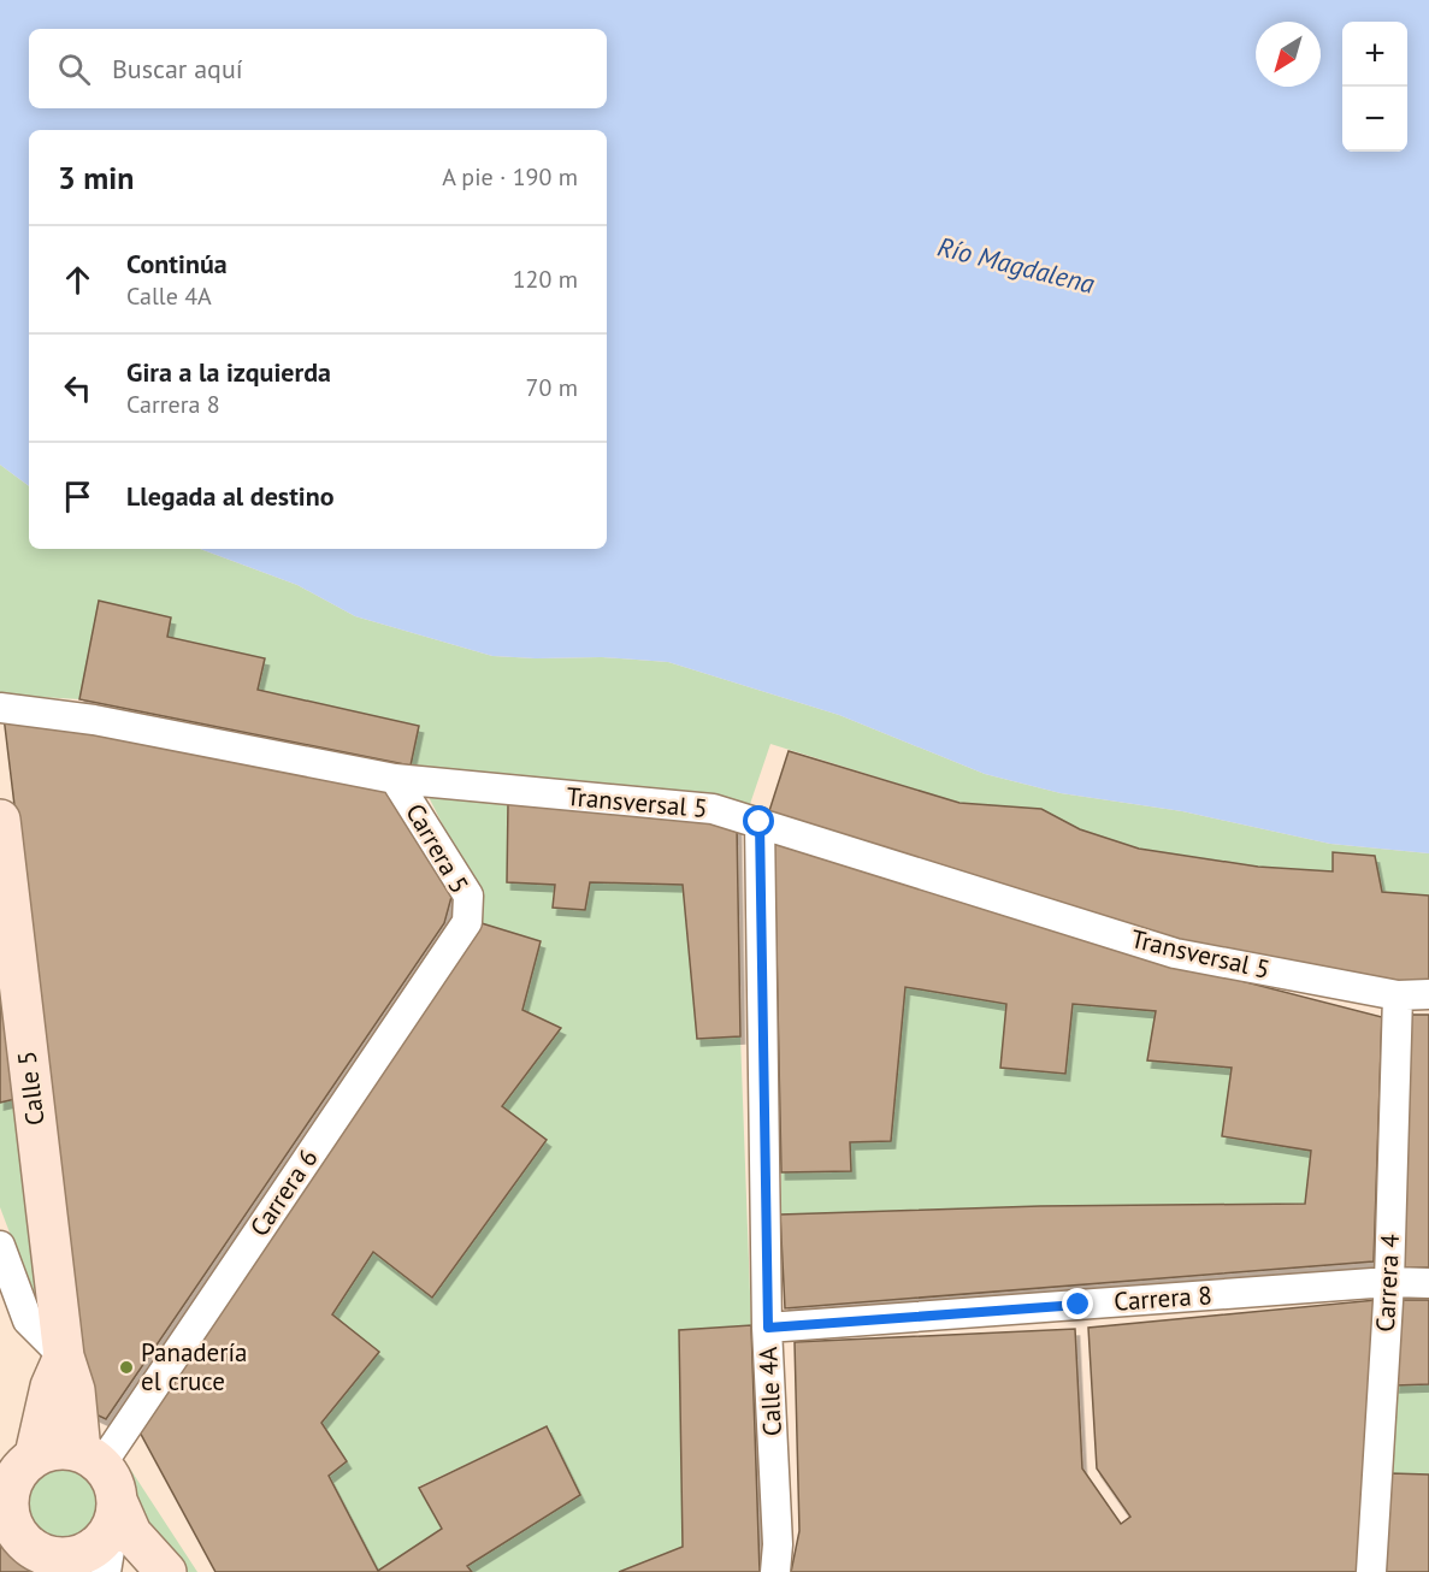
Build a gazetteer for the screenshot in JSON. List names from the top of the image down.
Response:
{
  "streets": {
    "main road": ["Calle 5"],
    "street": [
      "Transversal 5",
      "Carrera 5",
      "Carrera 6",
      "Carrera 4",
      "Carrera 8",
      "Calle 4A"
    ]
  },
  "crossings": [
    ["Transversal 5", "Carrera 5"],
    ["Transversal 5", "Carrera 4"],
    ["Transversal 5", "Calle 4A"],
    ["Carrera 5", "Carrera 6"],
    ["Calle 5", "Carrera 6"],
    ["Carrera 4", "Carrera 8"],
    ["Carrera 8", "Calle 4A"]
  ],
  "water": ["Río Magdalena"],
  "places": ["Panadería el cruce"],
  "north": "bottom left",
  "page": {
    "map_buttons": ["+", "−"],
    "search": "Buscar aquí",
    "heading": ["3 min", "A pie · 190 m"],
    "list": [
      ["Continúa", "Calle 4A", "120 m"],
      ["Gira a la izquierda", "Carrera 8", "70 m"],
      "Llegada al destino"
    ]
  }
}
